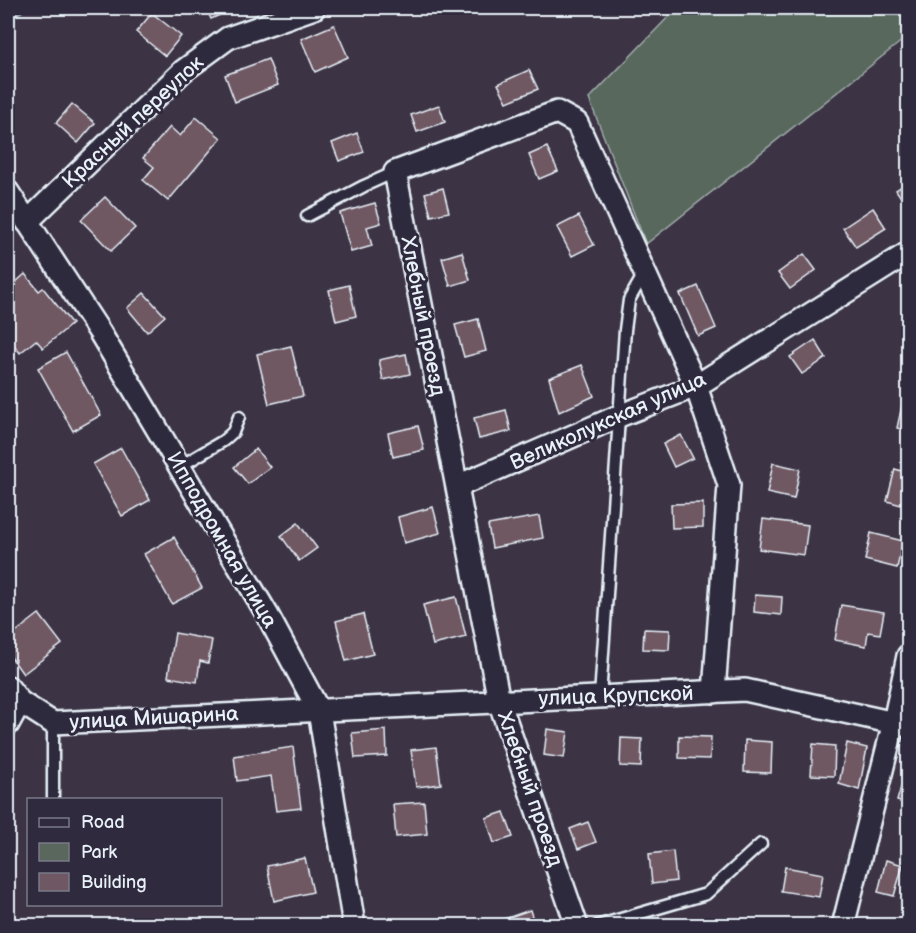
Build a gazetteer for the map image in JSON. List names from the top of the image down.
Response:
{
  "streets": {
    "street": [
      "Красный переулок",
      "Хлебный проезд",
      "Великолукская улица",
      "Ипподромная улица",
      "улица Крупской",
      "улица Мишарина"
    ]
  },
  "crossings": [
    ["Красный переулок", "Ипподромная улица"],
    ["Хлебный проезд", "Великолукская улица"],
    ["Хлебный проезд", "улица Крупской"],
    ["Ипподромная улица", "улица Крупской"],
    ["Ипподромная улица", "улица Мишарина"],
    ["улица Крупской", "улица Мишарина"]
  ],
  "legend": ["Road", "Park", "Building"]
}
